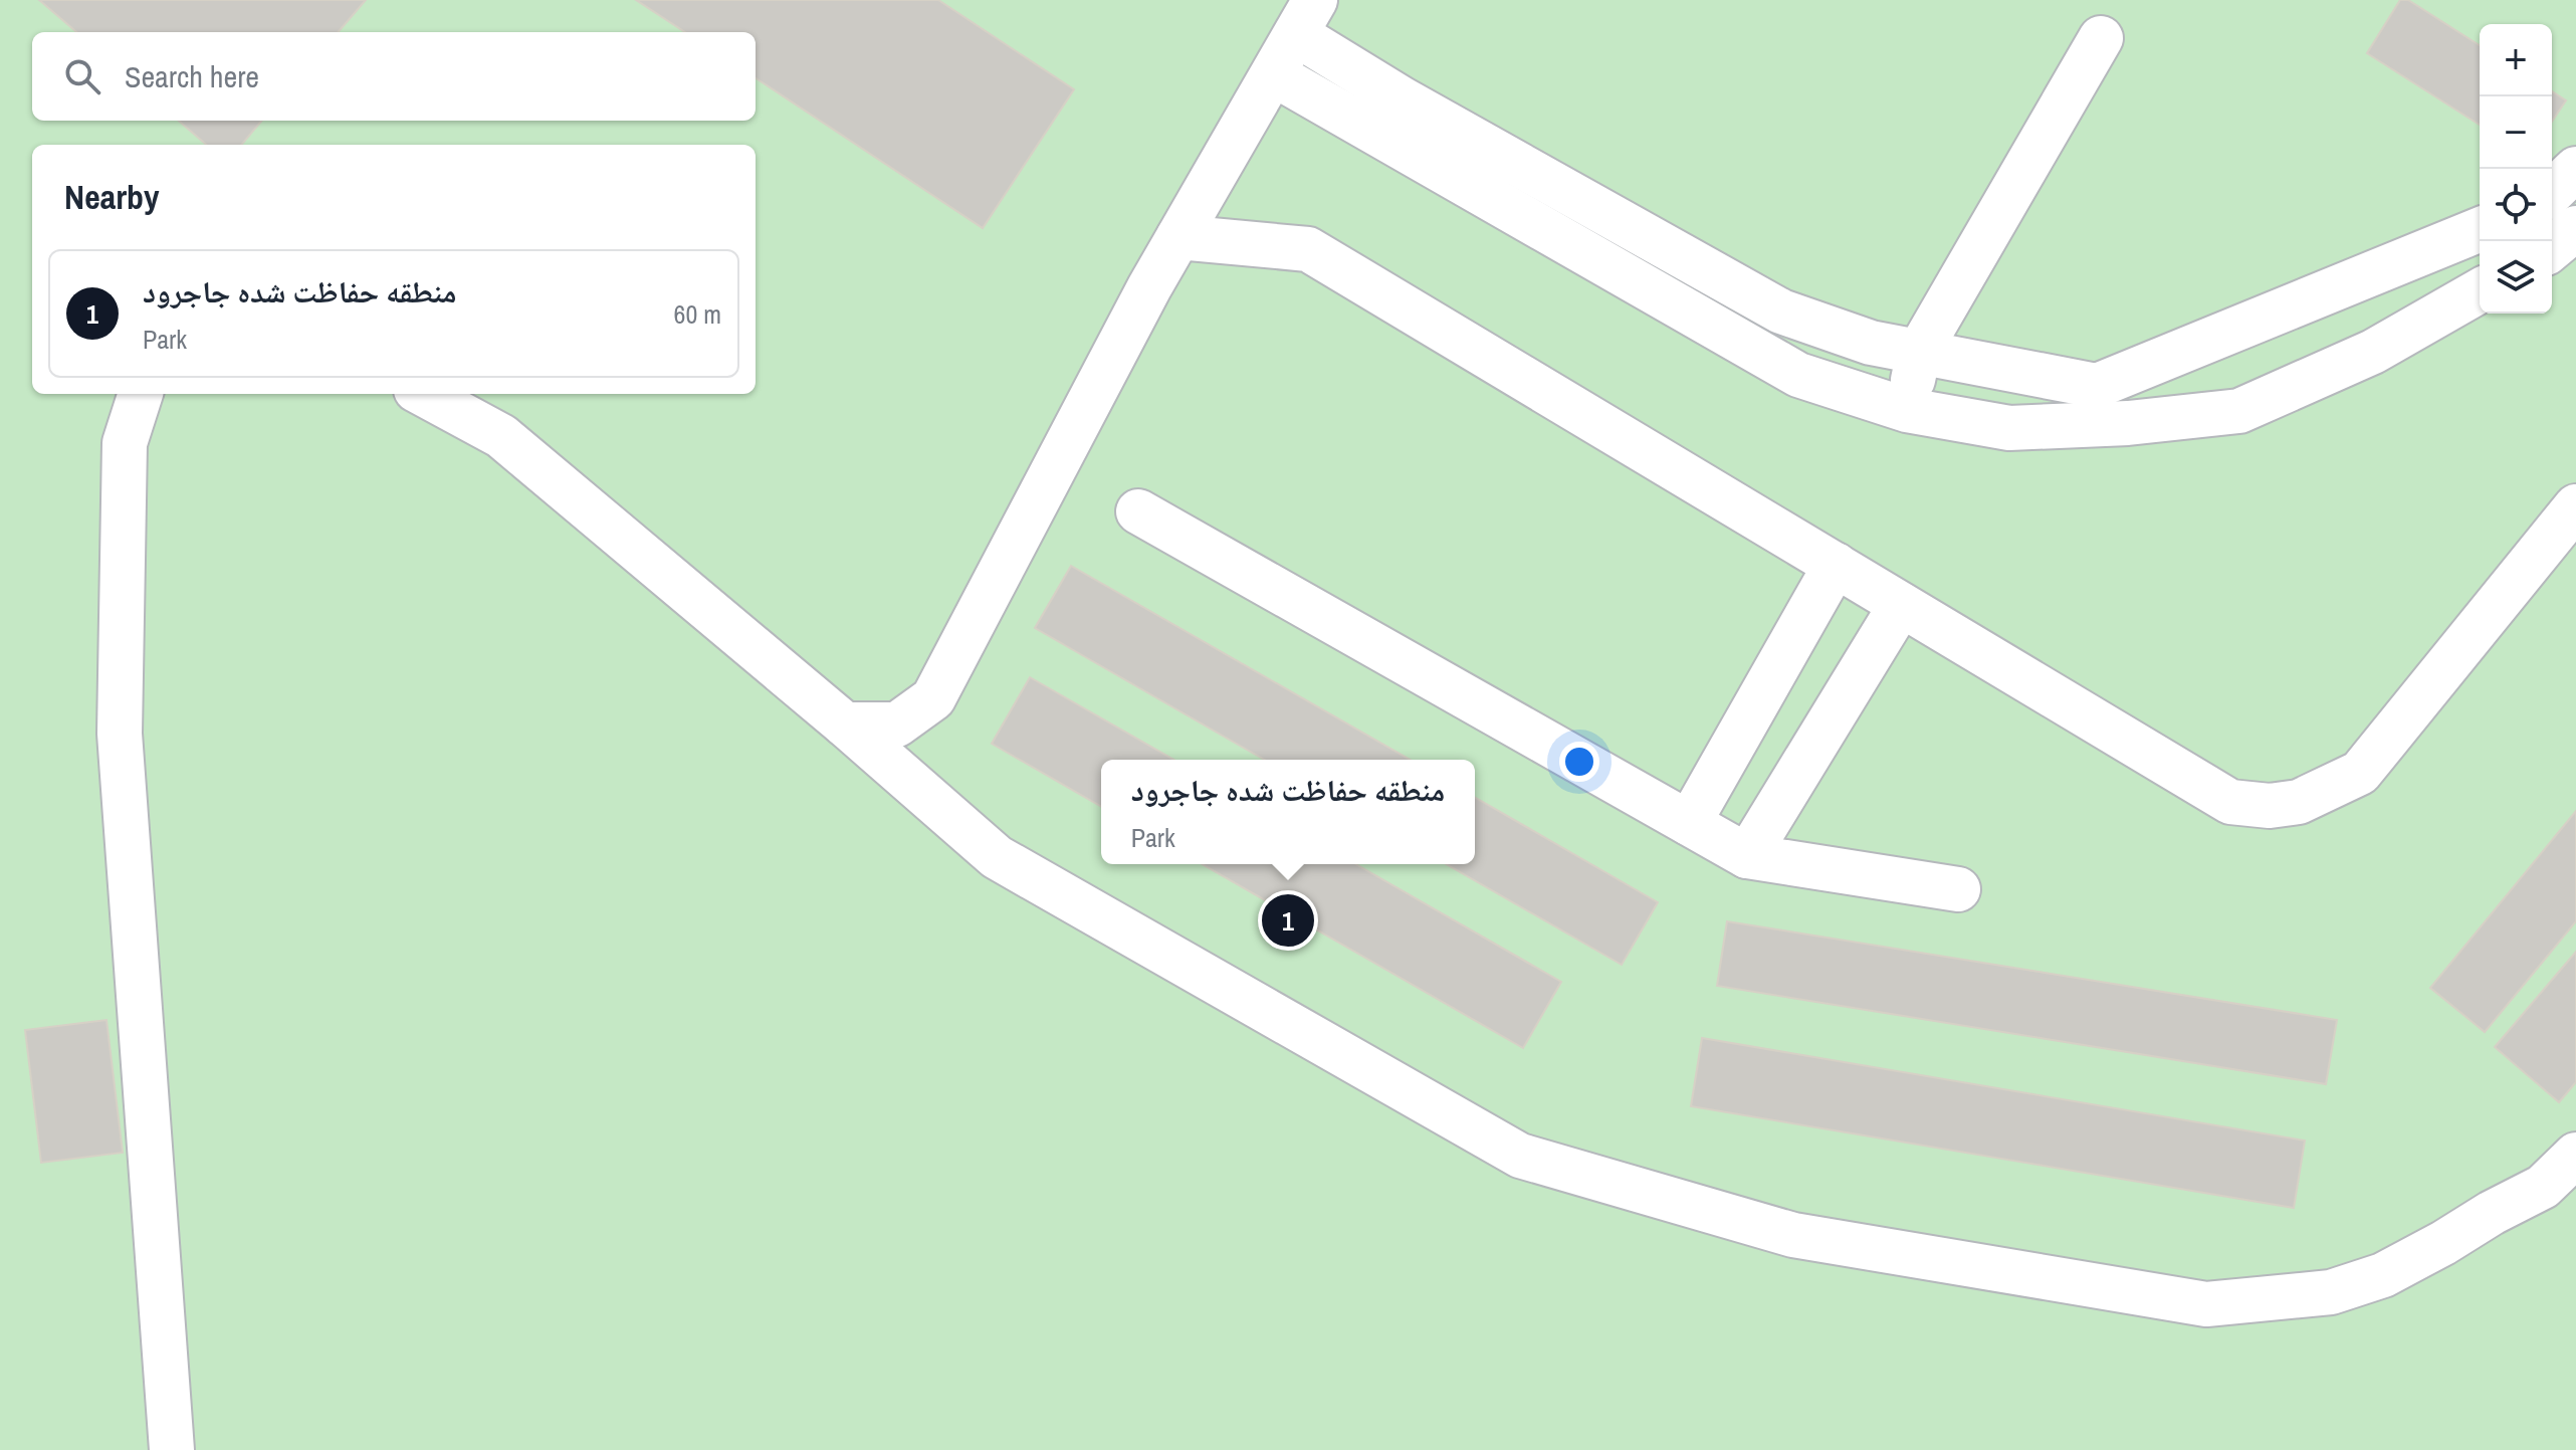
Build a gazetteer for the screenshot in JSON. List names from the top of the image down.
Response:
{
  "page": {
    "map_buttons": ["+", "−"],
    "search": "Search here",
    "heading": "Nearby",
    "list": [
      {
        "mark": "1",
        "name": "منطقه حفاظت شده جاجرود",
        "note": "Park",
        "value": "60 m"
      }
    ],
    "popup": ["منطقه حفاظت شده جاجرود", "Park"],
    "pins": "1"
  }
}
